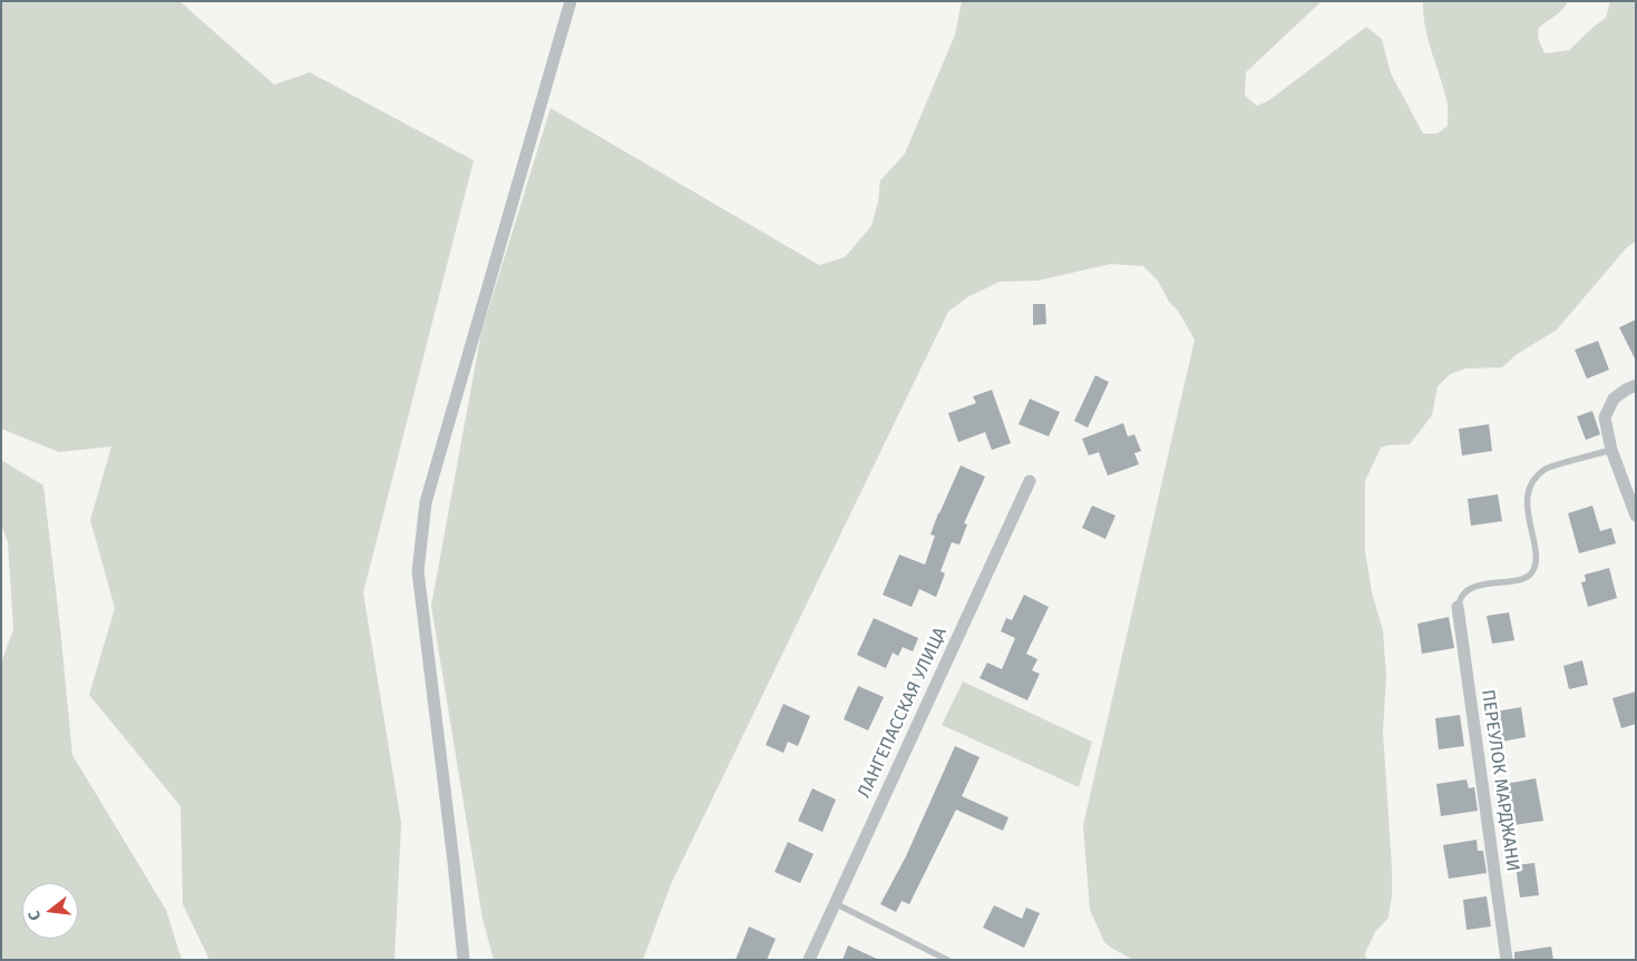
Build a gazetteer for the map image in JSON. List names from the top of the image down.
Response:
{
  "streets": {
    "street": ["ЛАНГЕПАССКАЯ УЛИЦА", "ПЕРЕУЛОК МАРДЖАНИ"]
  },
  "north": "left"
}
